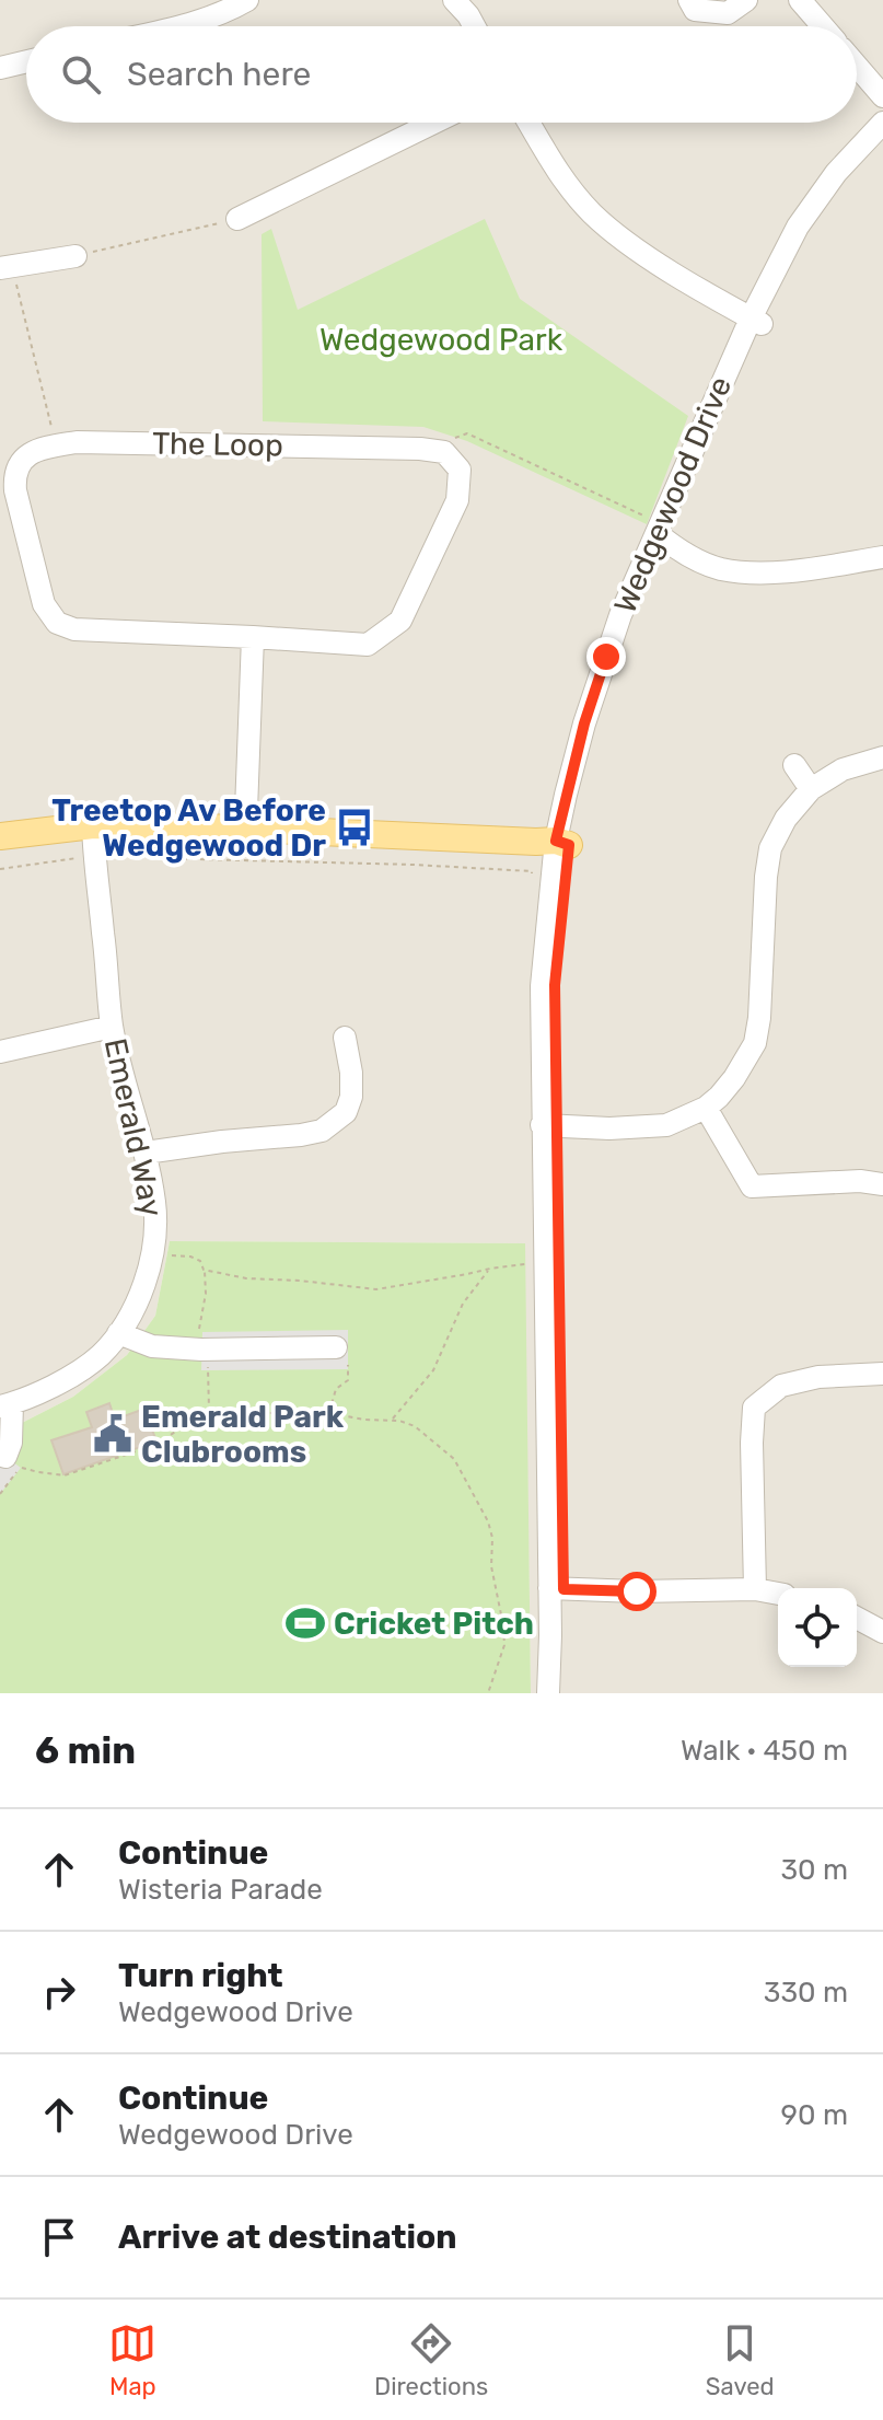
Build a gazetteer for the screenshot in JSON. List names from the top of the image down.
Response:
{
  "streets": {
    "street": ["The Loop", "Wedgewood Drive", "Emerald Way"]
  },
  "parks": ["Wedgewood Park"],
  "places": {
    "bus stop": ["Treetop Av Before Wedgewood Dr"],
    "public building": ["Emerald Park Clubrooms"],
    "sports": ["Cricket Pitch"]
  },
  "page": {
    "search": "Search here",
    "heading": ["6 min", "Walk · 450 m"],
    "list": [
      ["Continue", "Wisteria Parade", "30 m"],
      ["Turn right", "Wedgewood Drive", "330 m"],
      ["Continue", "Wedgewood Drive", "90 m"],
      "Arrive at destination"
    ],
    "nav": ["Map", "Directions", "Saved"]
  }
}
